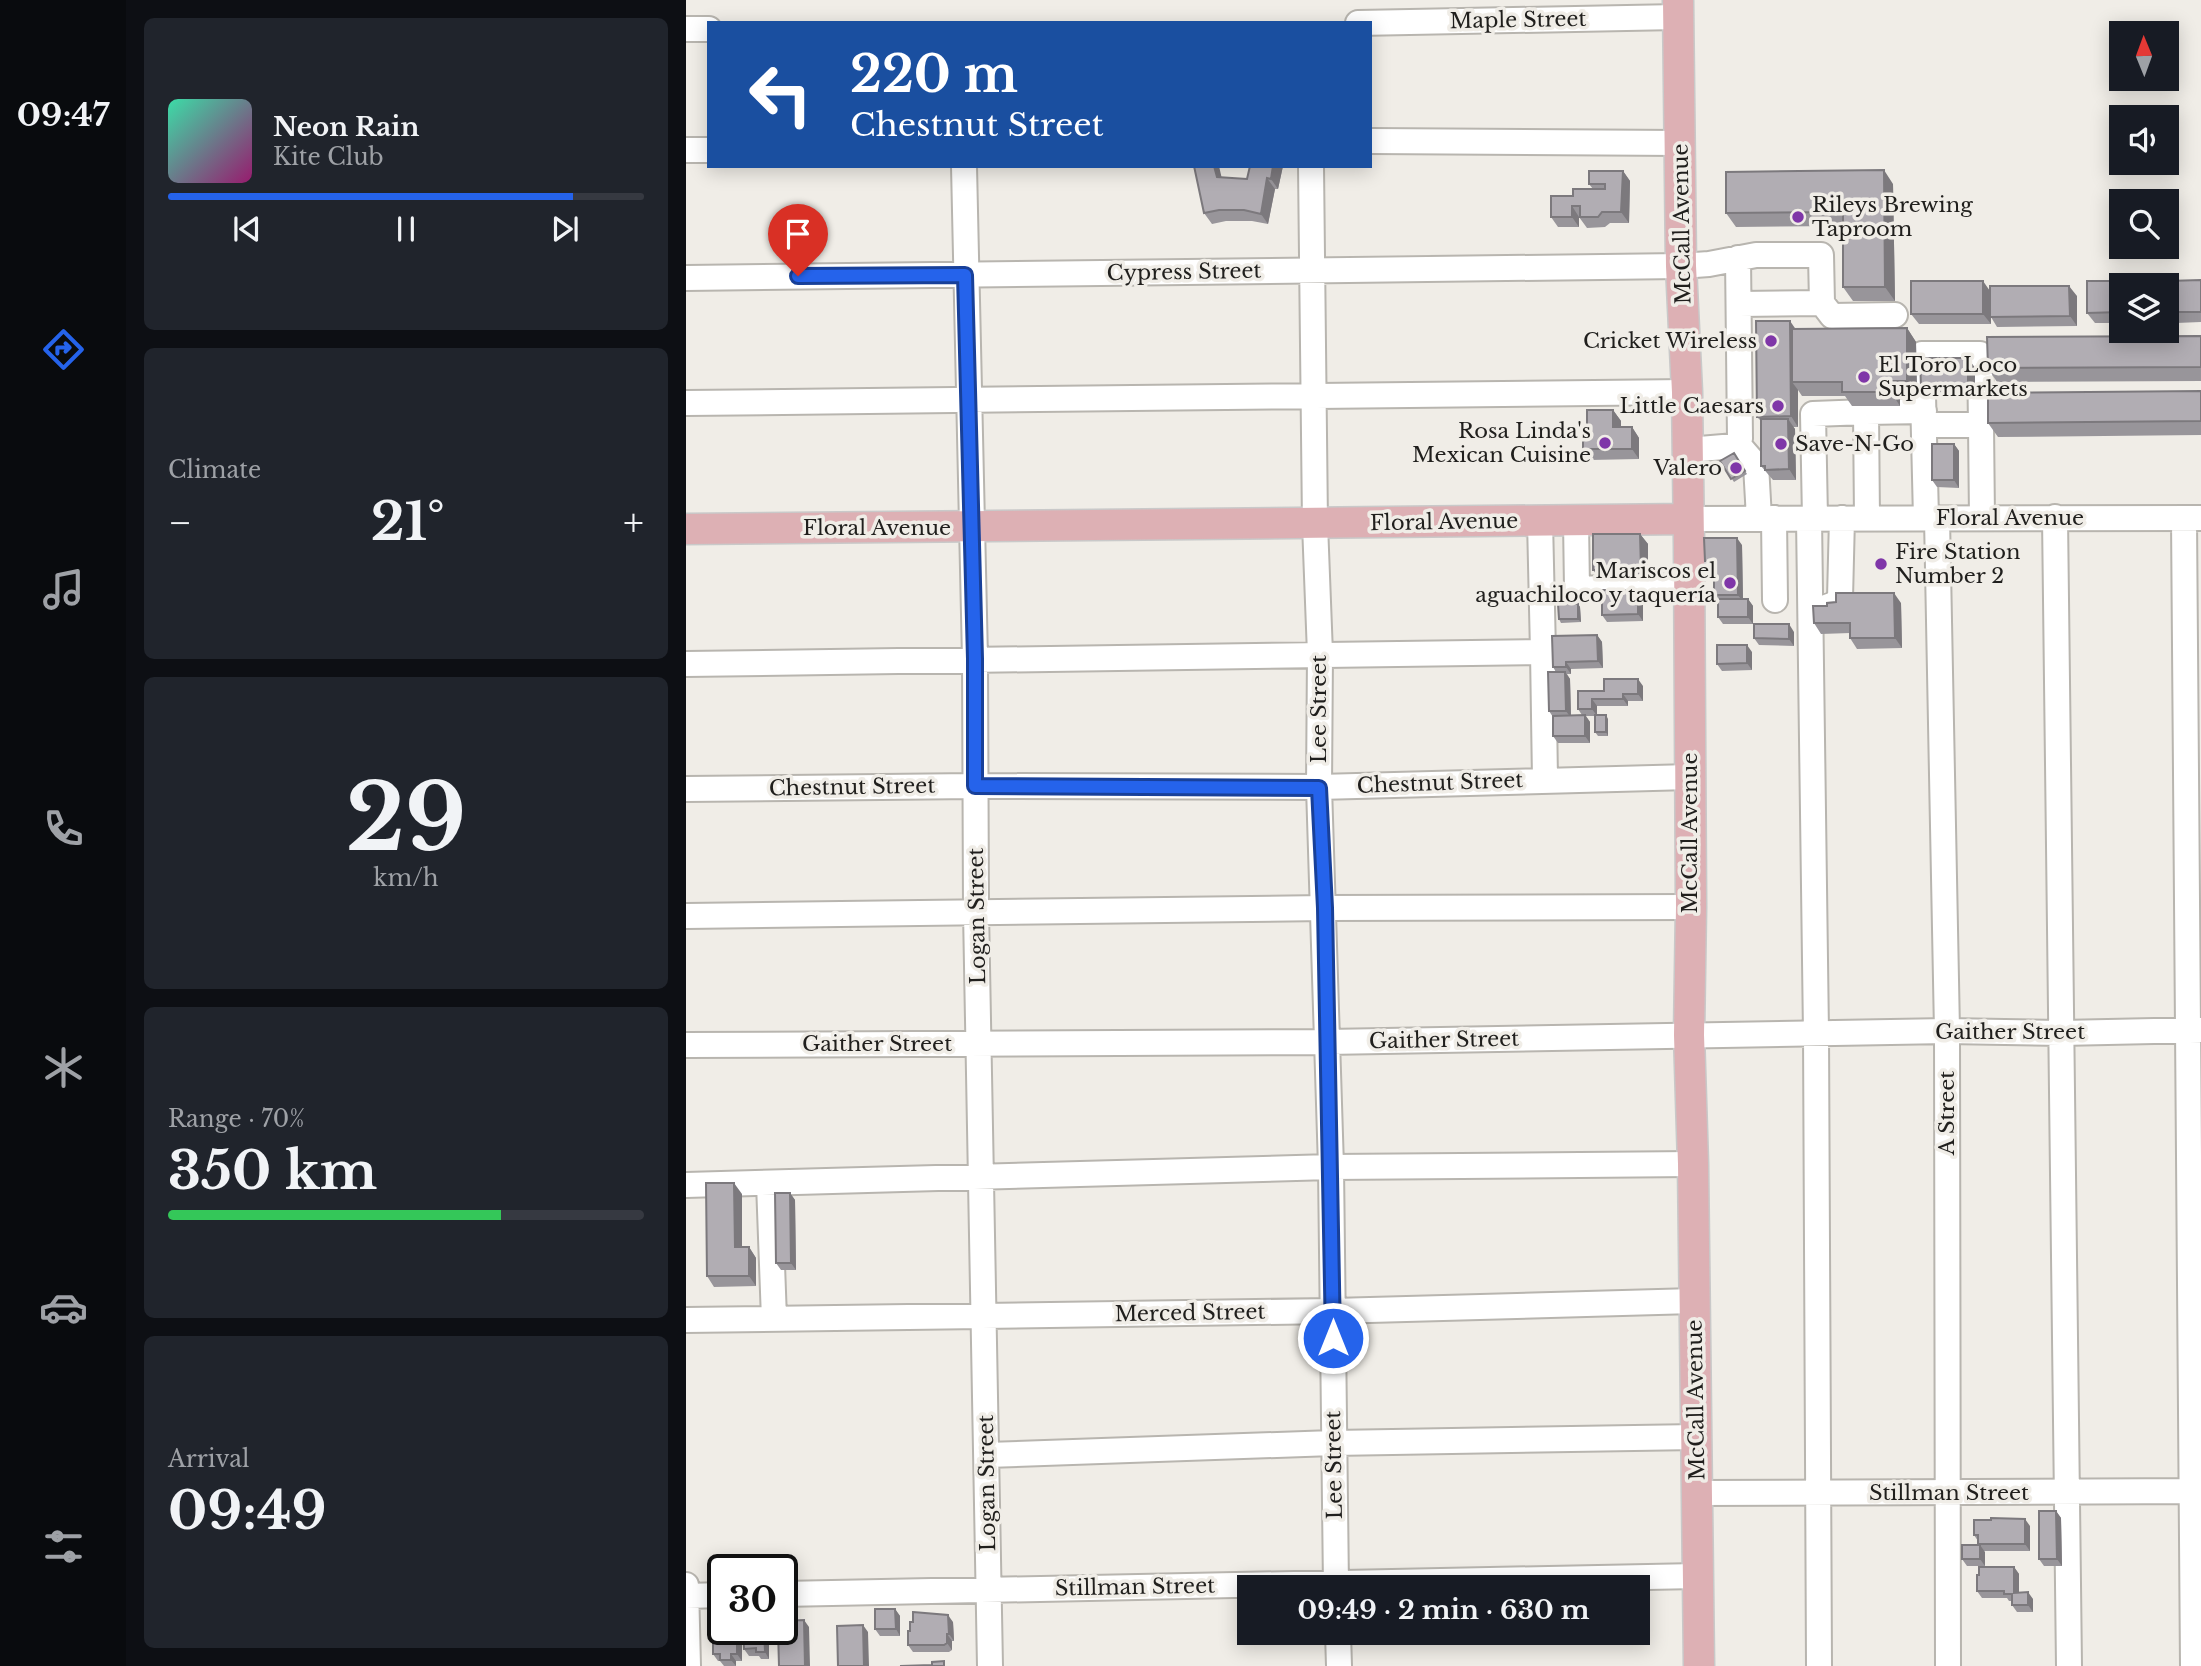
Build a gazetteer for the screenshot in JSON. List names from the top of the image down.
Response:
{
  "streets": {
    "main road": ["McCall Avenue", "Floral Avenue"],
    "street": [
      "Maple Street",
      "Cypress Street",
      "Lee Street",
      "Chestnut Street",
      "Logan Street",
      "Gaither Street",
      "A Street",
      "Merced Street",
      "Stillman Street"
    ]
  },
  "crossings": [
    ["Maple Street", "McCall Avenue"],
    ["McCall Avenue", "Cypress Street"],
    ["McCall Avenue", "Floral Avenue"],
    ["McCall Avenue", "Chestnut Street"],
    ["McCall Avenue", "Gaither Street"],
    ["McCall Avenue", "Merced Street"],
    ["McCall Avenue", "Stillman Street"],
    ["Cypress Street", "Lee Street"],
    ["Cypress Street", "Logan Street"],
    ["Floral Avenue", "Lee Street"],
    ["Floral Avenue", "Logan Street"],
    ["Floral Avenue", "A Street"],
    ["Lee Street", "Chestnut Street"],
    ["Lee Street", "Gaither Street"],
    ["Lee Street", "Merced Street"],
    ["Chestnut Street", "Logan Street"],
    ["Logan Street", "Gaither Street"],
    ["Logan Street", "Merced Street"],
    ["Logan Street", "Stillman Street"],
    ["Gaither Street", "A Street"],
    ["A Street", "Stillman Street"]
  ],
  "places": [
    "Rileys Brewing Taproom",
    "Cricket Wireless",
    "El Toro Loco Supermarkets",
    "Little Caesars",
    "Rosa Linda's Mexican Cuisine",
    "Save-N-Go",
    "Valero",
    "Fire Station Number 2",
    "Mariscos el aguachiloco y taquería"
  ],
  "north": "top",
  "page": {
    "tabs": "09:47",
    "turn": ["220 m", "Chestnut Street"],
    "song": ["Neon Rain", "Kite Club"],
    "tile": [
      "Climate",
      ["29", "km/h"],
      ["Range · 70%", "350 km"],
      ["Arrival", "09:49"]
    ],
    "heat": ["−", "21°", "+"],
    "limit": "30",
    "trip": "09:49 · 2 min · 630 m"
  }
}
